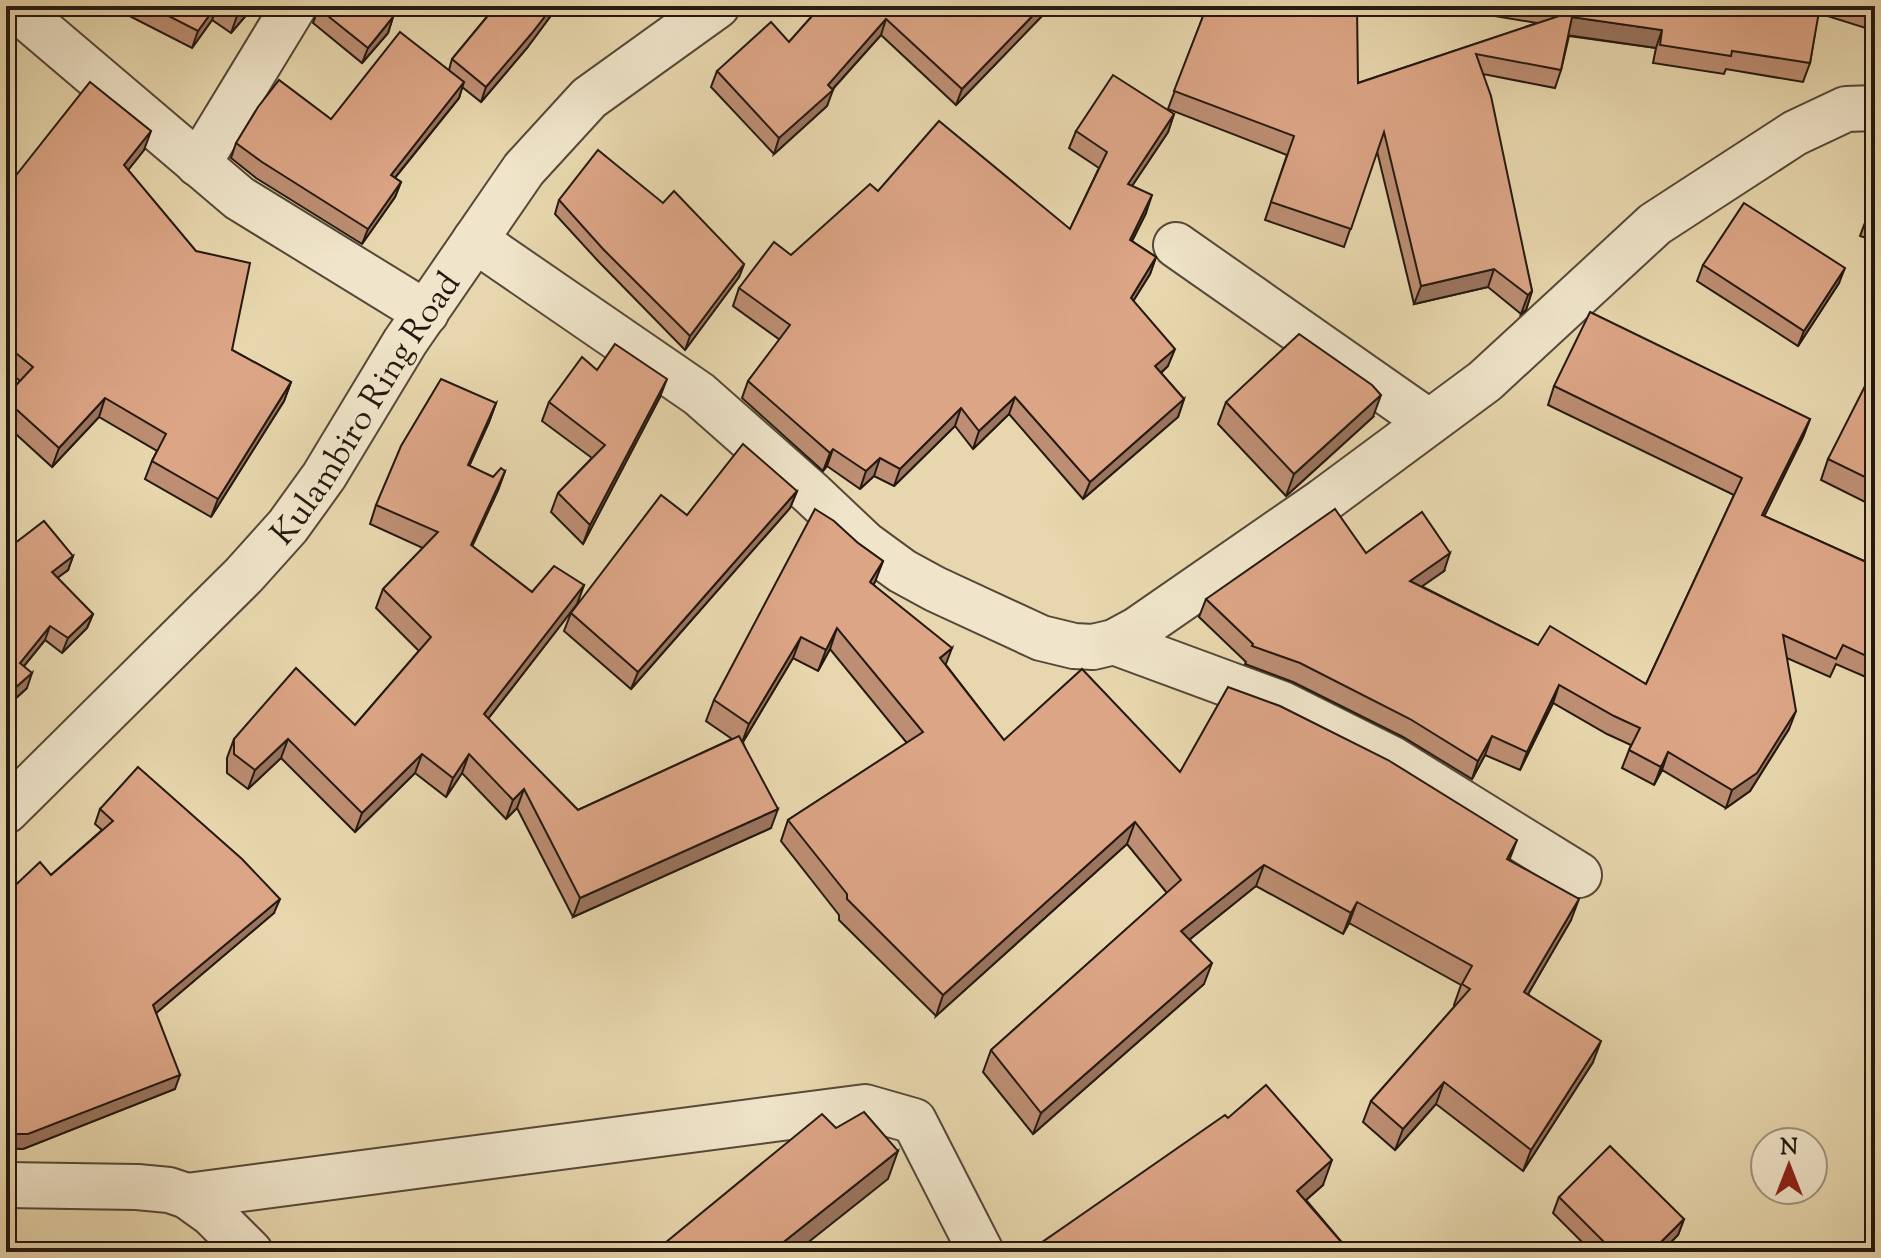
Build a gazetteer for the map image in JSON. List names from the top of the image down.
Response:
{
  "streets": {
    "street": ["Kulambiro Ring Road"]
  },
  "north": "top"
}
